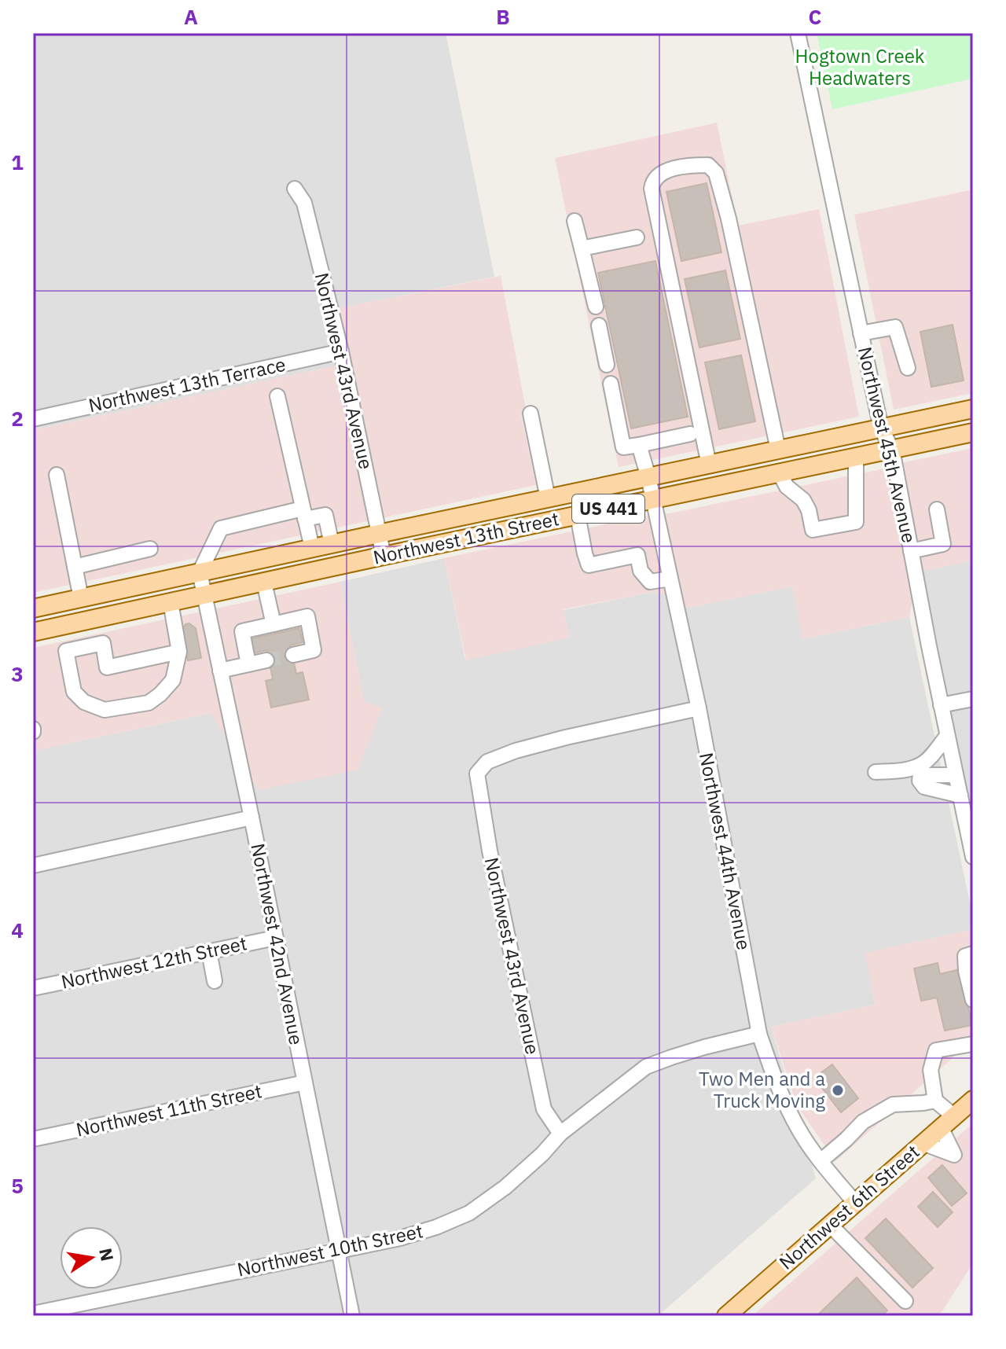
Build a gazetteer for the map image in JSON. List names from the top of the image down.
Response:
{
  "streets": {
    "main road": ["US 441", "Northwest 13th Street", "Northwest 6th Street"],
    "street": [
      "Northwest 43rd Avenue",
      "Northwest 13th Terrace",
      "Northwest 45th Avenue",
      "Northwest 44th Avenue",
      "Northwest 42nd Avenue",
      "Northwest 12th Street",
      "Northwest 11th Street",
      "Northwest 10th Street"
    ]
  },
  "crossings": [
    ["Northwest 43rd Avenue", "Northwest 13th Terrace"],
    ["Northwest 43rd Avenue", "Northwest 13th Street"],
    ["Northwest 43rd Avenue", "Northwest 44th Avenue"],
    ["Northwest 43rd Avenue", "Northwest 10th Street"],
    ["Northwest 45th Avenue", "Northwest 13th Street"],
    ["Northwest 13th Street", "Northwest 44th Avenue"],
    ["Northwest 13th Street", "Northwest 42nd Avenue"],
    ["Northwest 44th Avenue", "Northwest 6th Street"],
    ["Northwest 44th Avenue", "Northwest 10th Street"],
    ["Northwest 42nd Avenue", "Northwest 12th Street"],
    ["Northwest 42nd Avenue", "Northwest 11th Street"],
    ["Northwest 42nd Avenue", "Northwest 10th Street"]
  ],
  "parks": ["Hogtown Creek Headwaters"],
  "places": ["Two Men and a Truck Moving"],
  "north": "right",
  "grid": {
    "columns": ["A", "B", "C"],
    "rows": [
      "1",
      "2",
      "3",
      "4",
      "5"
    ]
  }
}
